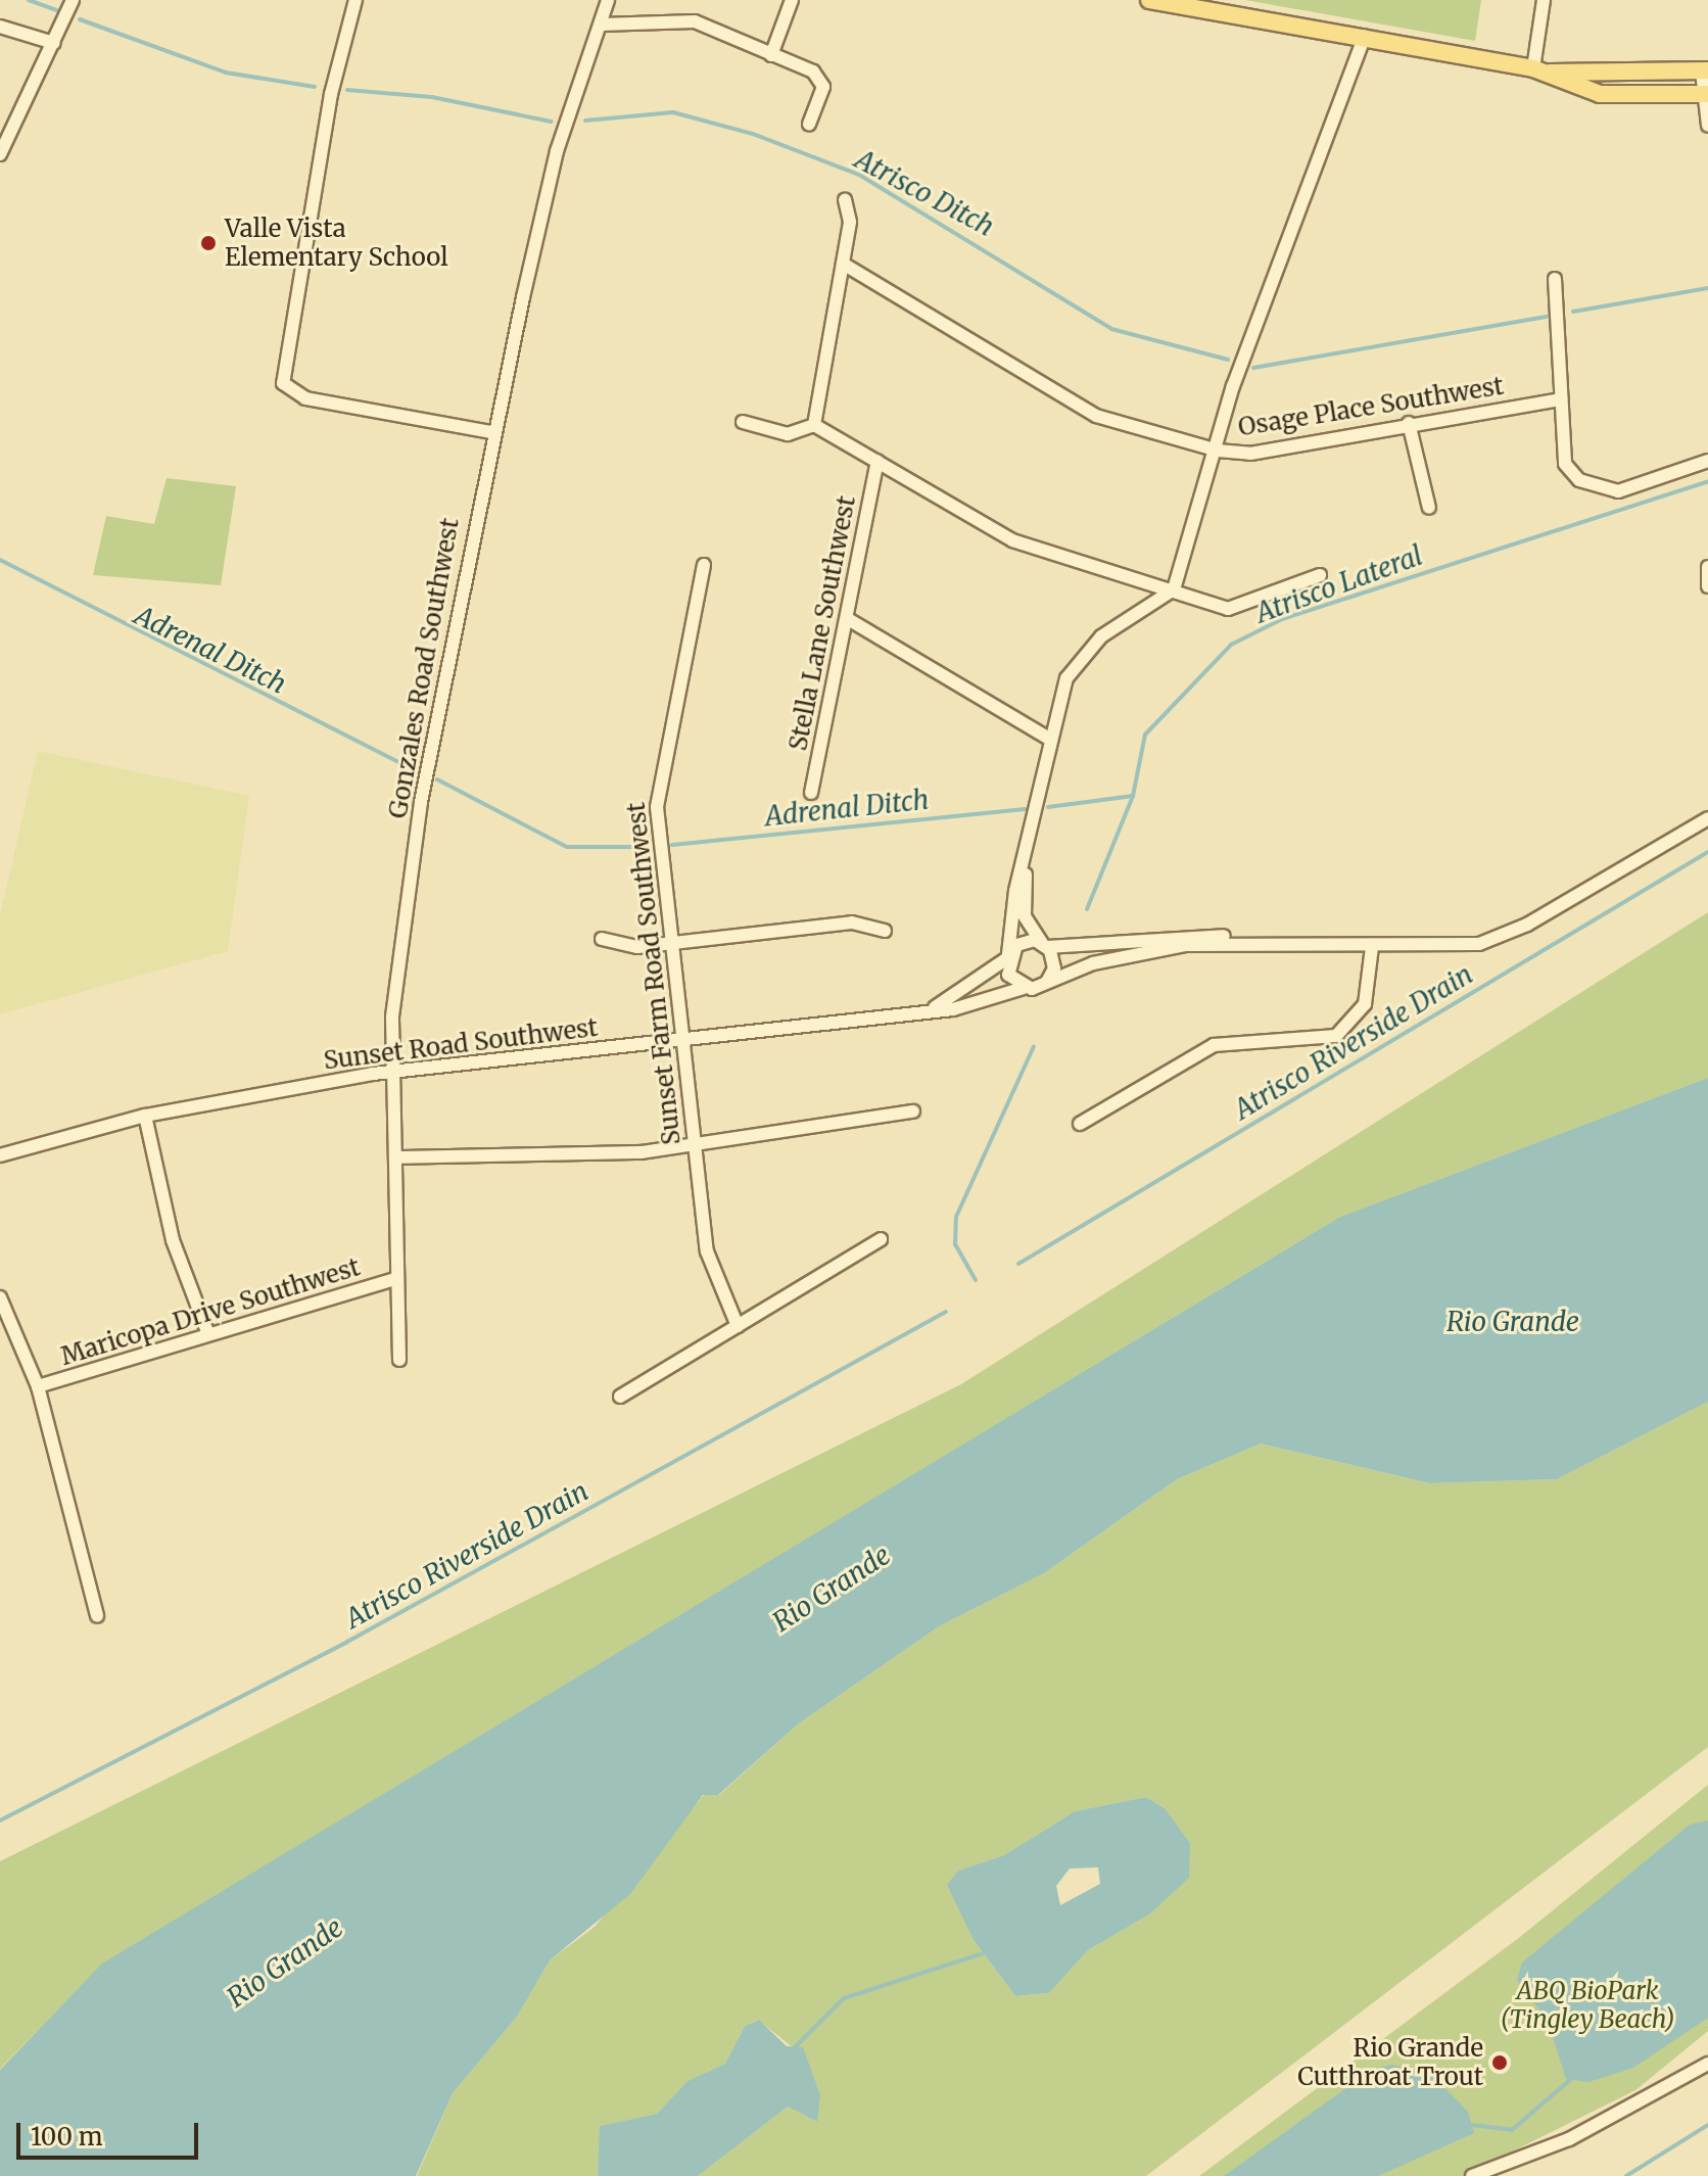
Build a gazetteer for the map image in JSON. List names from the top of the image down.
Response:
{
  "streets": {
    "street": [
      "Osage Place Southwest",
      "Stella Lane Southwest",
      "Gonzales Road Southwest",
      "Sunset Farm Road Southwest",
      "Sunset Road Southwest",
      "Maricopa Drive Southwest"
    ]
  },
  "crossings": [
    ["Gonzales Road Southwest", "Sunset Road Southwest"],
    ["Gonzales Road Southwest", "Maricopa Drive Southwest"],
    ["Sunset Farm Road Southwest", "Sunset Road Southwest"]
  ],
  "water": [
    "Atrisco Ditch",
    "Atrisco Lateral",
    "Adrenal Ditch",
    "Atrisco Riverside Drain",
    "Rio Grande"
  ],
  "parks": ["ABQ BioPark (Tingley Beach)"],
  "places": ["Valle Vista Elementary School", "Rio Grande Cutthroat Trout"],
  "scale_bar": "100 m"
}
